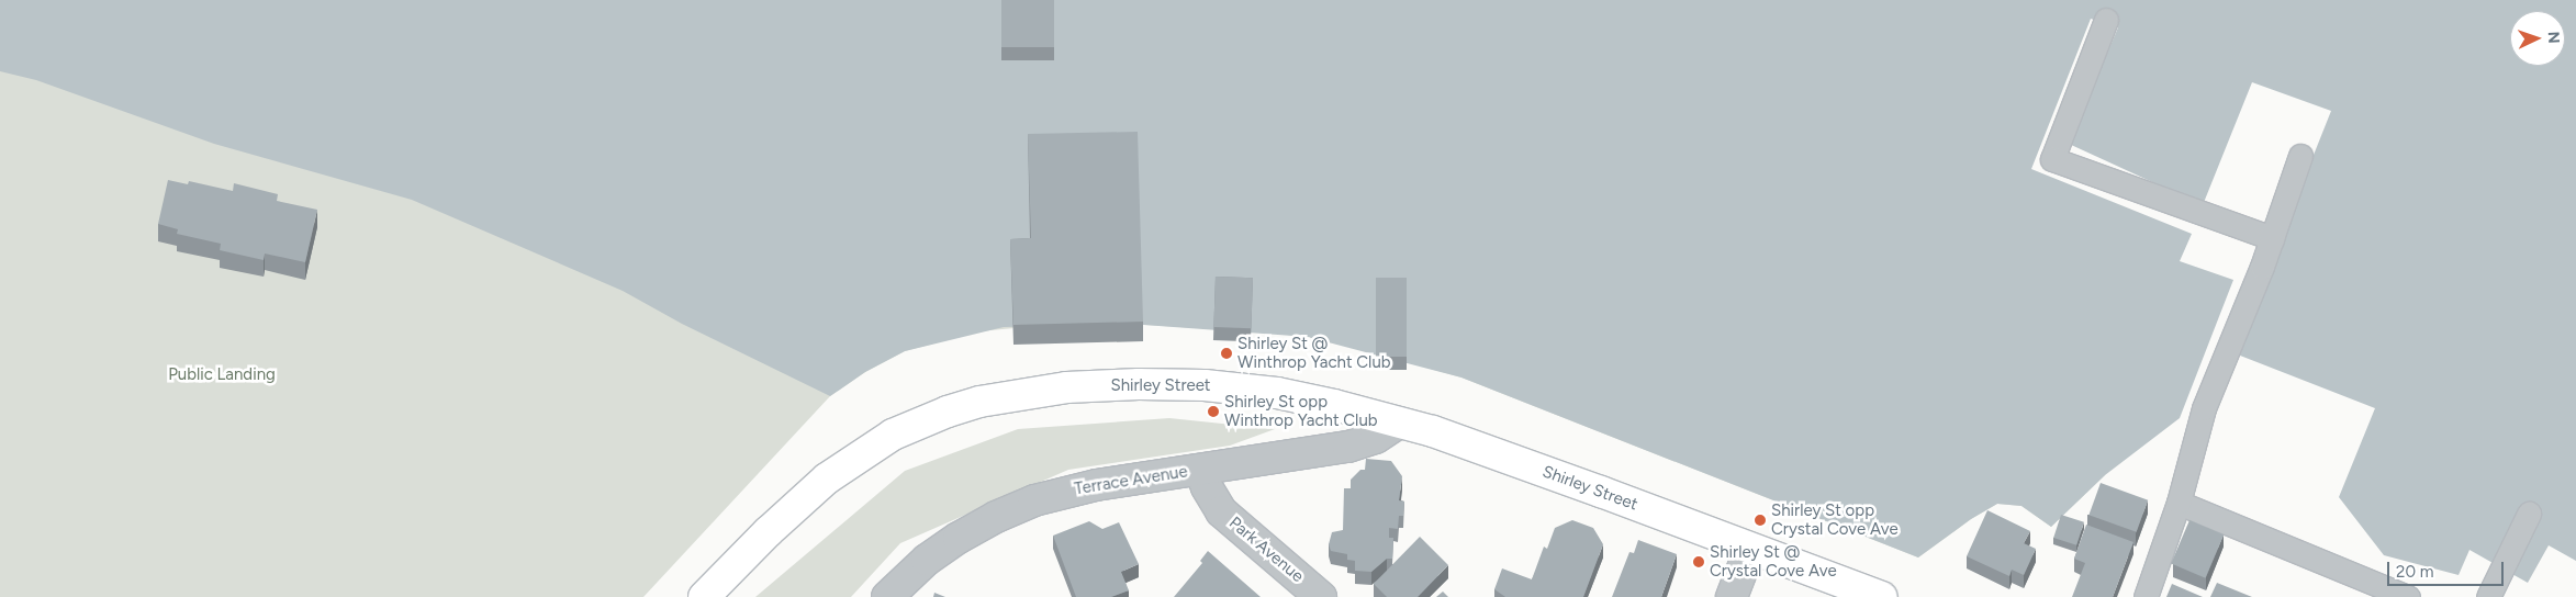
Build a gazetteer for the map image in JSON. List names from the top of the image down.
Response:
{
  "streets": {
    "main road": ["Shirley Street"],
    "street": ["Terrace Avenue", "Park Avenue"]
  },
  "crossings": [
    ["Shirley Street", "Terrace Avenue"],
    ["Terrace Avenue", "Park Avenue"]
  ],
  "parks": ["Public Landing"],
  "places": [
    "Shirley St @ Winthrop Yacht Club",
    "Shirley St opp Winthrop Yacht Club",
    "Shirley St opp Crystal Cove Ave",
    "Shirley St @ Crystal Cove Ave"
  ],
  "scale_bar": "20 m",
  "north": "right"
}
